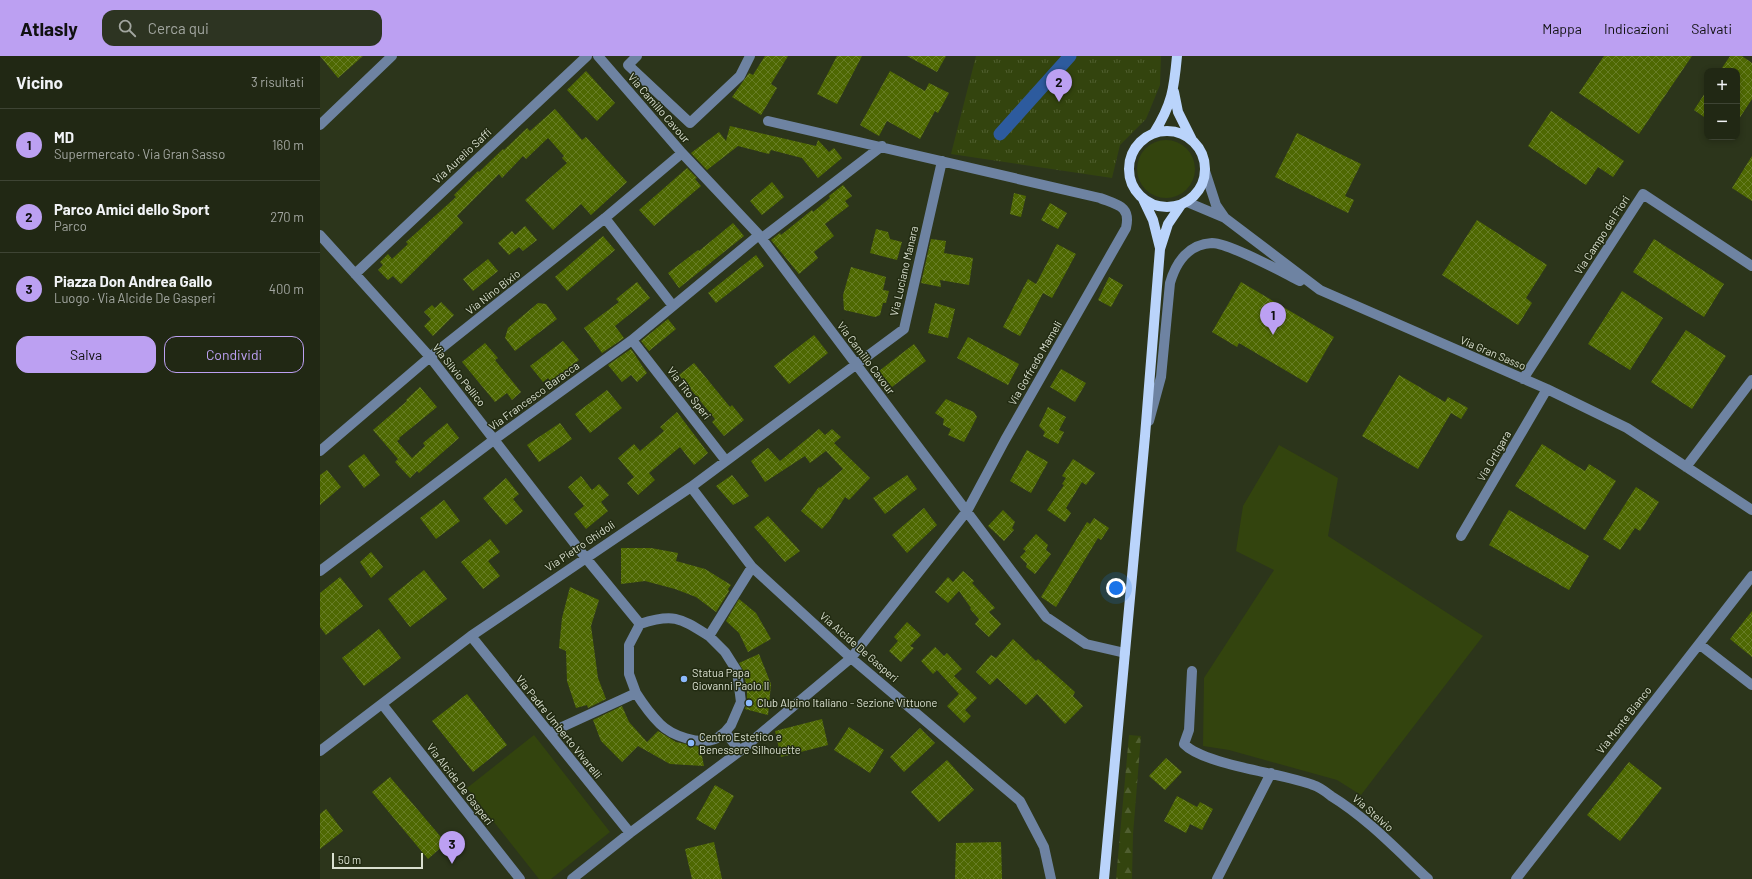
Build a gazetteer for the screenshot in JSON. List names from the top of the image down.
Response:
{
  "streets": {
    "street": [
      "Via Camillo Cavour",
      "Via Aurelio Saffi",
      "Via Campo dei Fiori",
      "Via Luciano Manara",
      "Via Nino Bixio",
      "Via Gran Sasso",
      "Via Goffredo Mameli",
      "Via Silvio Pellico",
      "Via Tito Speri",
      "Via Francesco Baracca",
      "Via Ortigara",
      "Via Pietro Ghidoli",
      "Via Alcide De Gasperi",
      "Via Monte Bianco",
      "Via Padre Umberto Vivarelli",
      "Via Stelvio"
    ]
  },
  "crossings": [
    ["Via Camillo Cavour", "Via Luciano Manara"],
    ["Via Camillo Cavour", "Via Nino Bixio"],
    ["Via Camillo Cavour", "Via Goffredo Mameli"],
    ["Via Camillo Cavour", "Via Francesco Baracca"],
    ["Via Camillo Cavour", "Via Pietro Ghidoli"],
    ["Via Aurelio Saffi", "Via Silvio Pellico"],
    ["Via Campo dei Fiori", "Via Gran Sasso"],
    ["Via Luciano Manara", "Via Goffredo Mameli"],
    ["Via Luciano Manara", "Via Pietro Ghidoli"],
    ["Via Nino Bixio", "Via Silvio Pellico"],
    ["Via Gran Sasso", "Via Ortigara"],
    ["Via Goffredo Mameli", "Via Alcide De Gasperi"],
    ["Via Goffredo Mameli", "Via Padre Umberto Vivarelli"],
    ["Via Silvio Pellico", "Via Francesco Baracca"],
    ["Via Silvio Pellico", "Via Pietro Ghidoli"],
    ["Via Tito Speri", "Via Francesco Baracca"],
    ["Via Tito Speri", "Via Pietro Ghidoli"],
    ["Via Pietro Ghidoli", "Via Alcide De Gasperi"],
    ["Via Pietro Ghidoli", "Via Padre Umberto Vivarelli"]
  ],
  "places": ["Statua Papa Giovanni Paolo II", "Club Alpino Italiano - Sezione Vittuone", "Centro Estetico e Benessere Silhouette"],
  "scale_bar": "50 m",
  "page": {
    "header": "Atlasly",
    "search": "Cerca qui",
    "nav": ["Mappa", "Indicazioni", "Salvati"],
    "heading": ["Vicino", "3 risultati"],
    "map_buttons": ["+", "−"],
    "pins": ["2", "1", "3"],
    "list": [
      {
        "mark": "1",
        "name": "MD",
        "note": "Supermercato · Via Gran Sasso",
        "value": "160 m"
      },
      {
        "mark": "2",
        "name": "Parco Amici dello Sport",
        "note": "Parco",
        "value": "270 m"
      },
      {
        "mark": "3",
        "name": "Piazza Don Andrea Gallo",
        "note": "Luogo · Via Alcide De Gasperi",
        "value": "400 m"
      }
    ],
    "buttons": ["Salva", "Condividi"],
    "scale": "50 m"
  }
}
